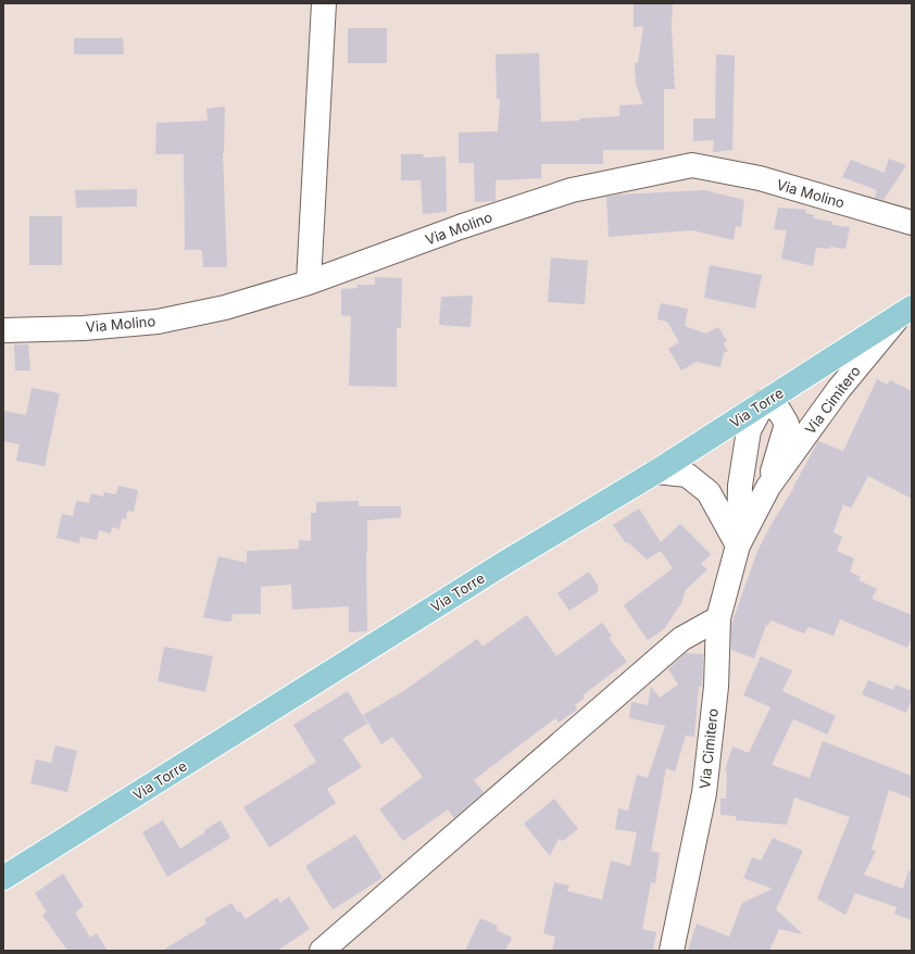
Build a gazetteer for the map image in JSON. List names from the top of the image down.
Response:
{
  "streets": {
    "main road": ["Via Torre"],
    "street": ["Via Molino", "Via Cimitero"]
  },
  "crossings": [
    ["Via Cimitero", "Via Torre"]
  ]
}
